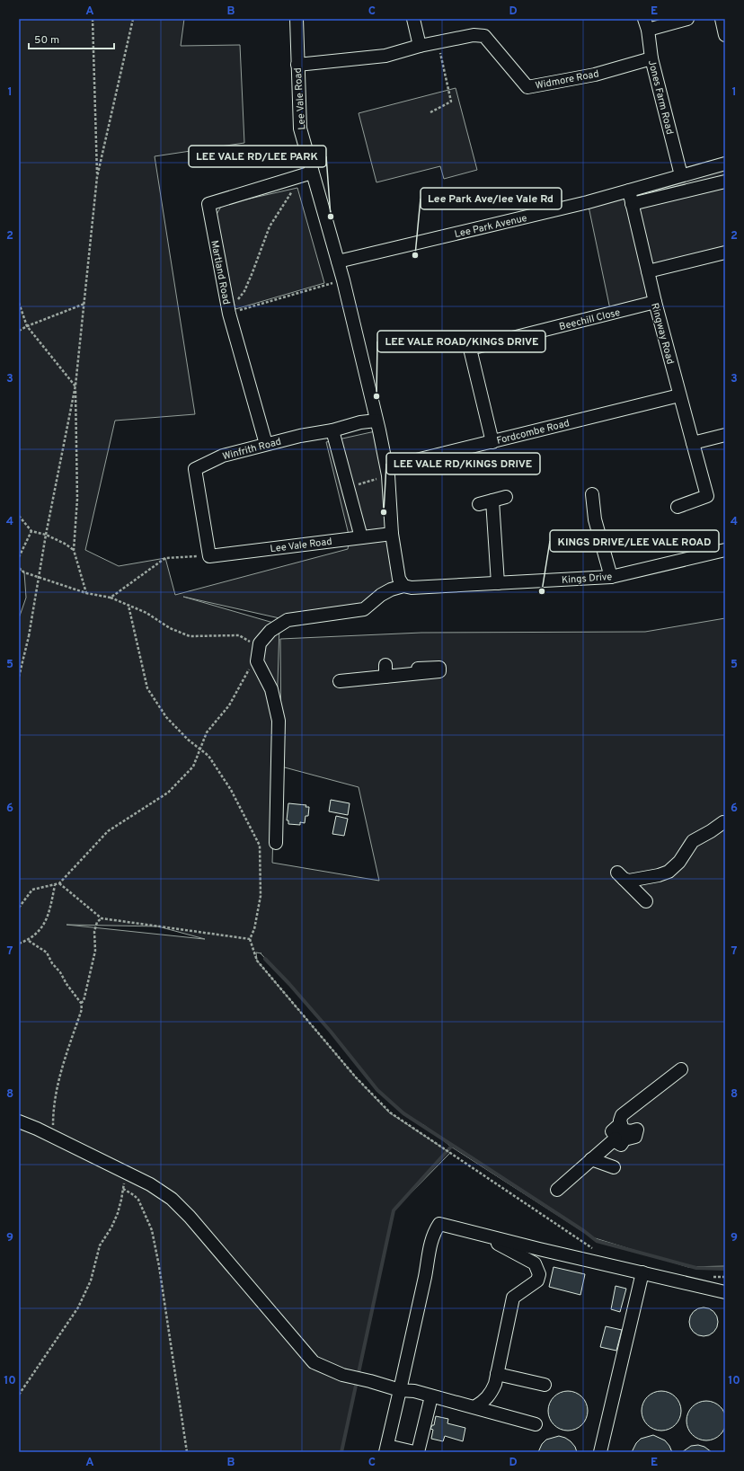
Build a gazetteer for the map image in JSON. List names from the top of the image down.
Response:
{
  "streets": {
    "street": [
      "Widmore Road",
      "Jones Farm Road",
      "Lee Vale Road",
      "Lee Park Avenue",
      "Martland Road",
      "Beechill Close",
      "Ringway Road",
      "Fordcombe Road",
      "Winfrith Road",
      "Kings Drive"
    ]
  },
  "crossings": [
    ["Widmore Road", "Jones Farm Road"],
    ["Widmore Road", "Lee Vale Road"],
    ["Jones Farm Road", "Lee Park Avenue"],
    ["Lee Vale Road", "Lee Park Avenue"],
    ["Lee Vale Road", "Martland Road"],
    ["Lee Vale Road", "Fordcombe Road"],
    ["Lee Vale Road", "Winfrith Road"],
    ["Lee Vale Road", "Kings Drive"],
    ["Lee Park Avenue", "Ringway Road"],
    ["Martland Road", "Winfrith Road"],
    ["Beechill Close", "Ringway Road"],
    ["Beechill Close", "Fordcombe Road"],
    ["Ringway Road", "Fordcombe Road"]
  ],
  "places": [
    "LEE VALE RD/LEE PARK",
    "Lee Park Ave/lee Vale Rd",
    "LEE VALE ROAD/KINGS DRIVE",
    "LEE VALE RD/KINGS DRIVE",
    "KINGS DRIVE/LEE VALE ROAD"
  ],
  "scale_bar": "50 m",
  "grid": {
    "columns": [
      "A",
      "B",
      "C",
      "D",
      "E"
    ],
    "rows": [
      "1",
      "2",
      "3",
      "4",
      "5",
      "6",
      "7",
      "8",
      "9",
      "10"
    ]
  }
}
